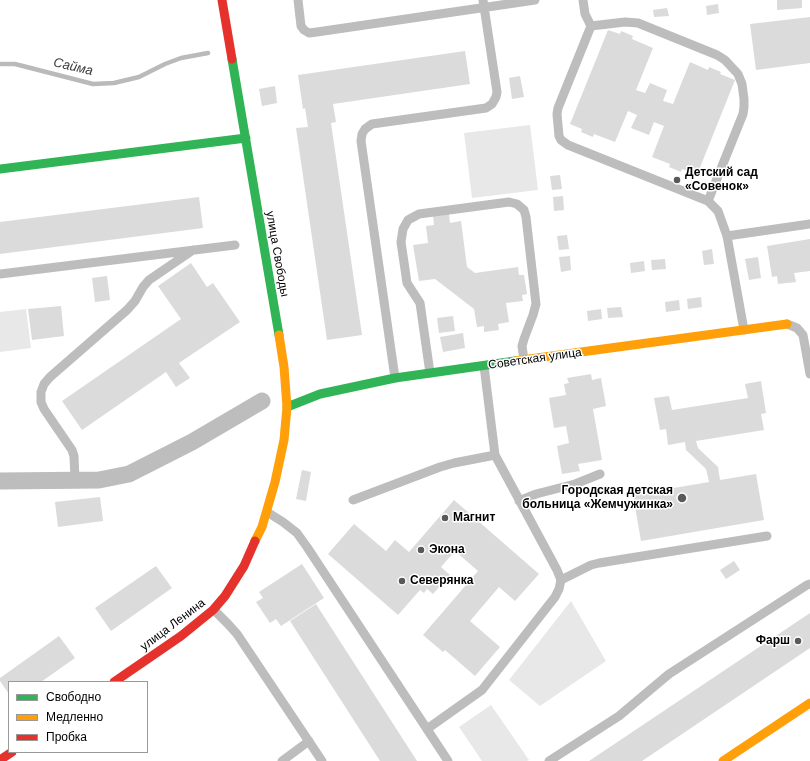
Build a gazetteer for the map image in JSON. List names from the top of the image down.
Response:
{
  "streets": {
    "street": ["улица Свободы", "Советская улица", "улица Ленина"]
  },
  "crossings": [
    ["улица Свободы", "Советская улица"],
    ["улица Свободы", "улица Ленина"]
  ],
  "water": ["Сайма"],
  "places": [
    "Детский сад «Совенок»",
    "Городская детская больница «Жемчужинка»",
    "Магнит",
    "Экона",
    "Северянка",
    "Фарш"
  ],
  "legend": ["Свободно", "Медленно", "Пробка"]
}
